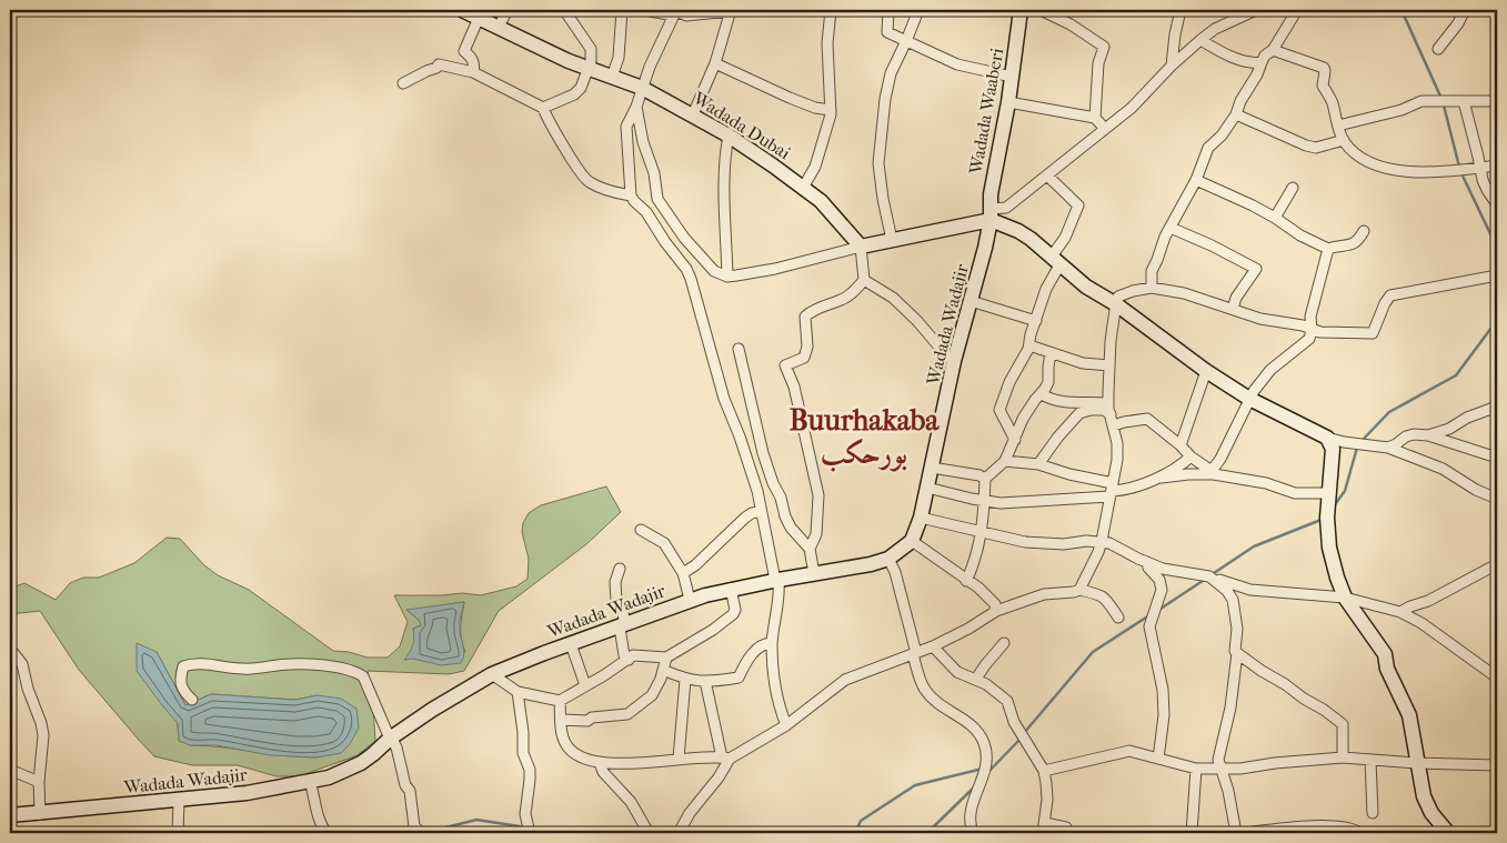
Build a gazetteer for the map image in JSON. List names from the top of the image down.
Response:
{
  "streets": {
    "street": ["Wadada Waaberi", "Wadada Dubai", "Wadada Wadajir"]
  },
  "crossings": [
    ["Wadada Waaberi", "Wadada Wadajir"]
  ],
  "districts": ["Buurhakaba بورحكب"]
}
